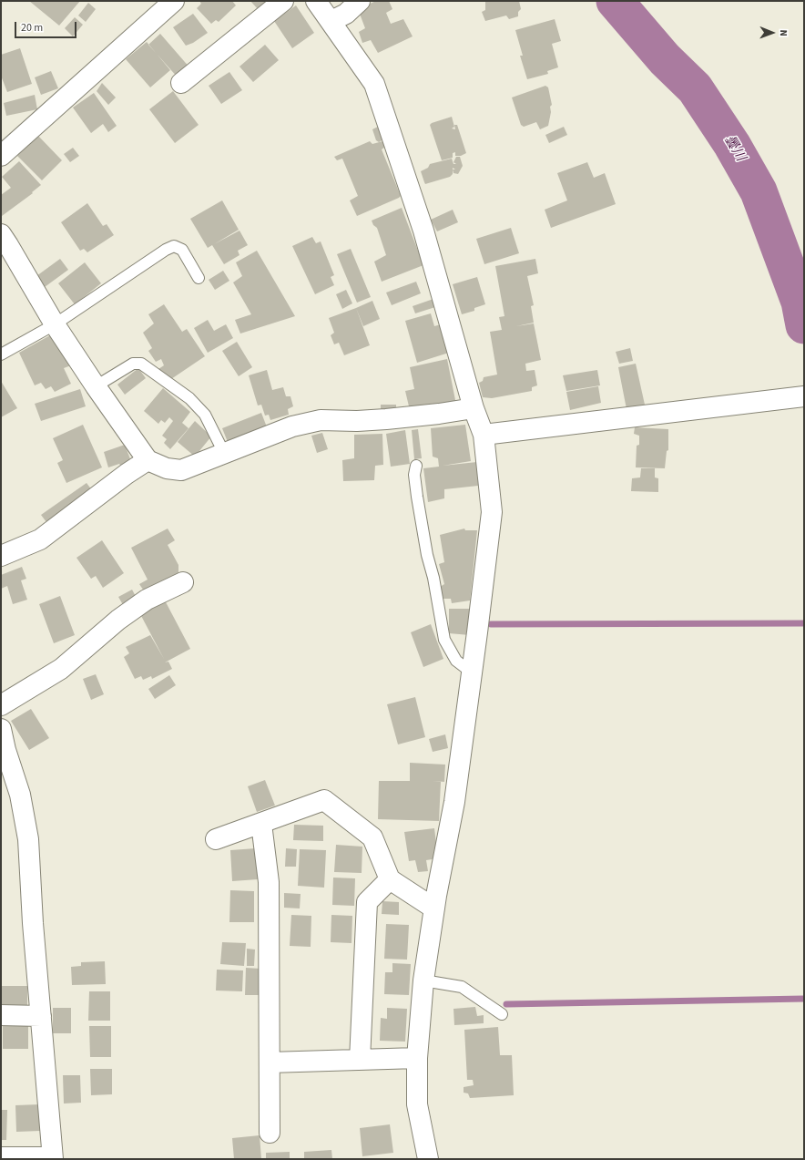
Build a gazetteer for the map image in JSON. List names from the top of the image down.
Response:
{
  "water": ["曇川"],
  "scale_bar": "20 m",
  "north": "right"
}
